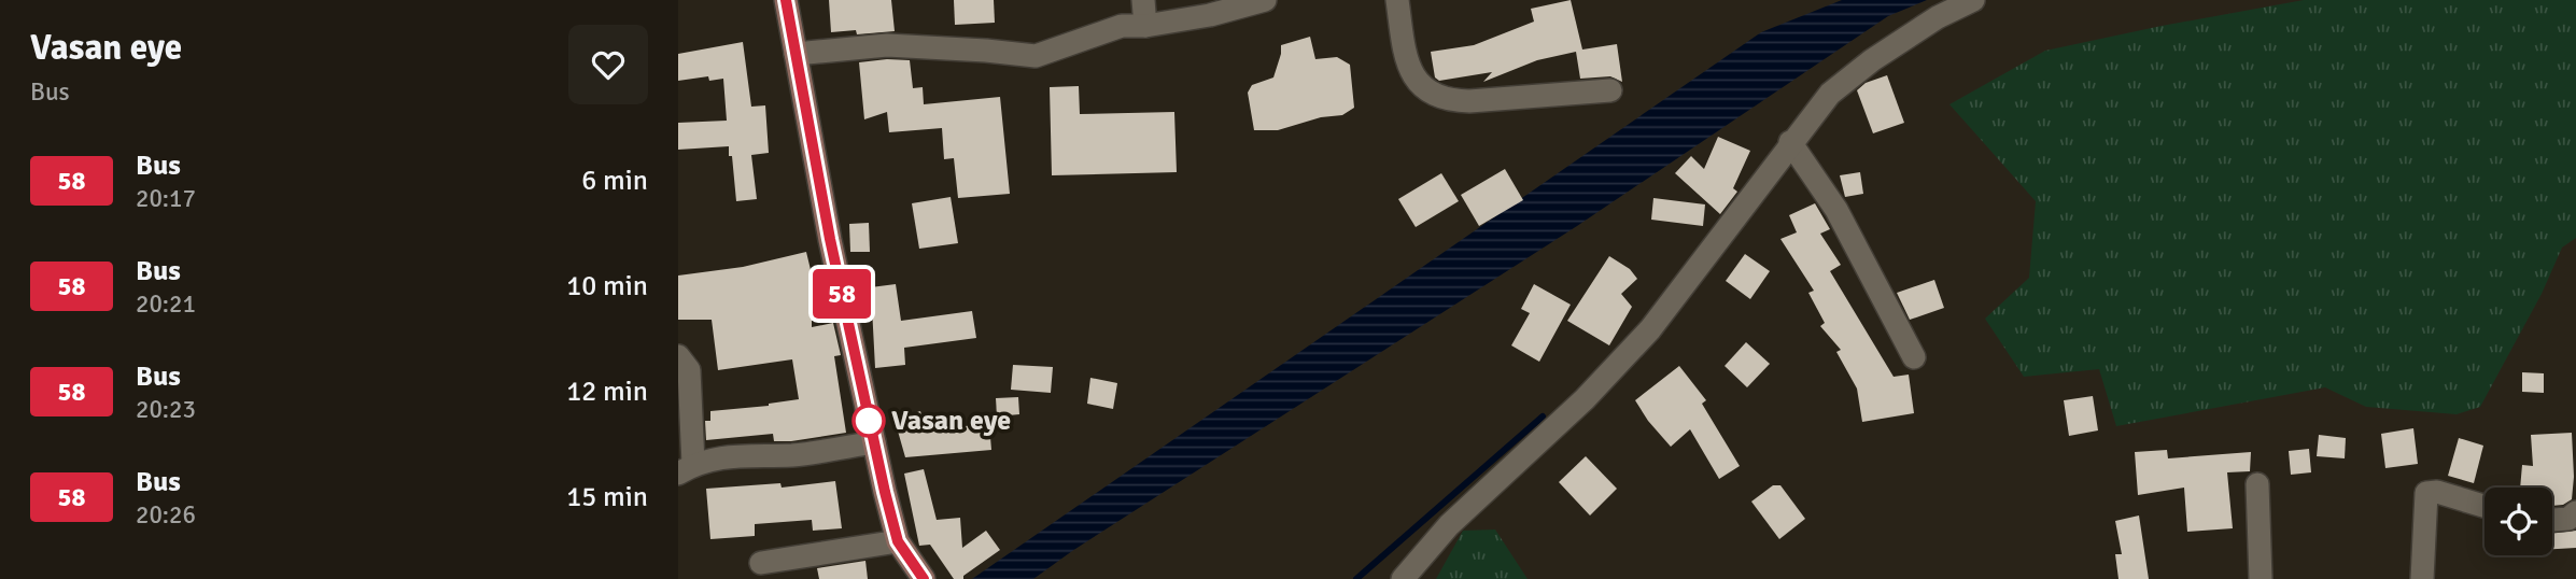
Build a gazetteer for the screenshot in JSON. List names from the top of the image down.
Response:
{
  "places": ["Vasan eye"],
  "lines": ["bus line 58"],
  "page": {
    "heading": ["Vasan eye", "Bus"],
    "on_map": "58",
    "list": [
      {
        "mark": "58",
        "name": "Bus",
        "note": "20:17",
        "value": "6 min"
      },
      {
        "mark": "58",
        "name": "Bus",
        "note": "20:21",
        "value": "10 min"
      },
      {
        "mark": "58",
        "name": "Bus",
        "note": "20:23",
        "value": "12 min"
      },
      {
        "mark": "58",
        "name": "Bus",
        "note": "20:26",
        "value": "15 min"
      }
    ]
  }
}
